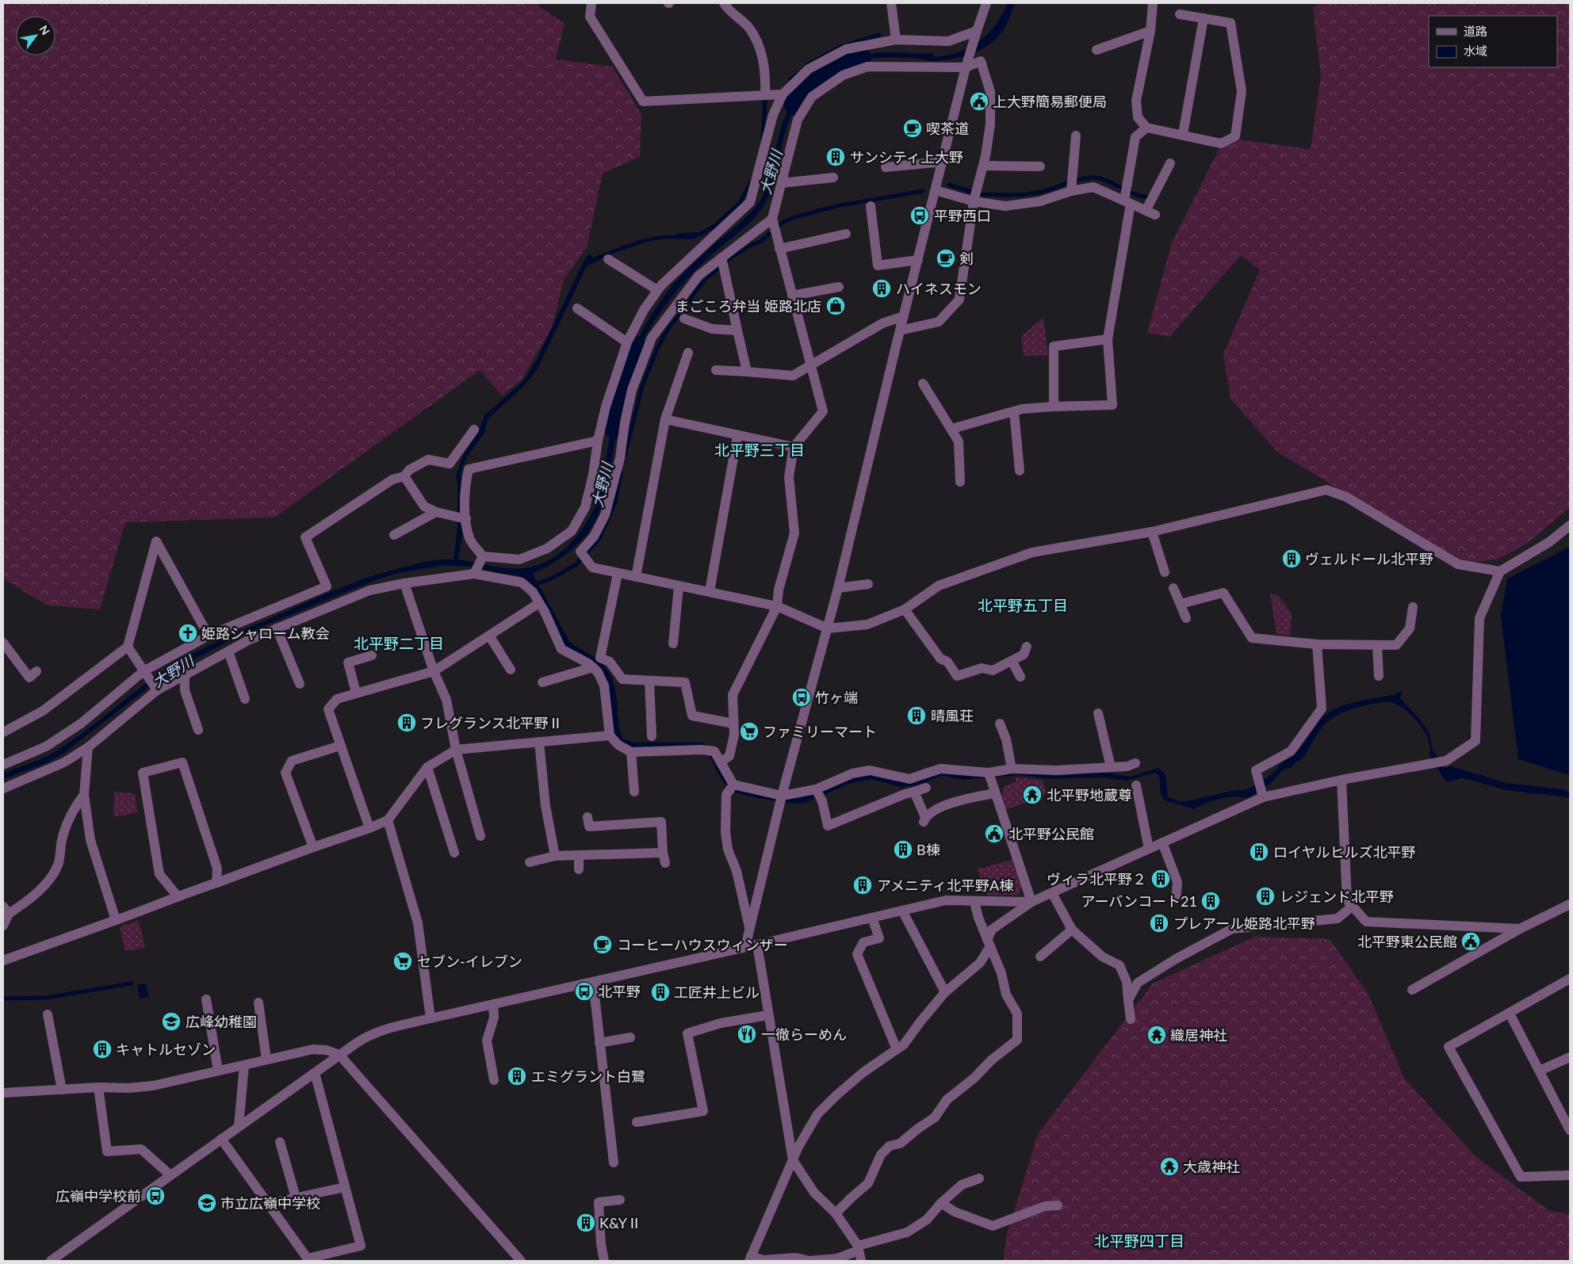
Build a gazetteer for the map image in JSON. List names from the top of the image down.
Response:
{
  "districts": [
    "北平野三丁目",
    "北平野五丁目",
    "北平野二丁目",
    "北平野四丁目"
  ],
  "water": ["大野川"],
  "places": {
    "public building": ["上大野簡易郵便局", "北平野公民館", "北平野東公民館"],
    "cafe": ["喫茶道", "剣", "コーヒーハウスウィンザー"],
    "building": [
      "サンシティ上大野",
      "ハイネスモン",
      "ヴェルドール北平野",
      "晴風荘",
      "フレグランス北平野Ⅱ",
      "B棟",
      "ロイヤルヒルズ北平野",
      "ヴィラ北平野２",
      "アメニティ北平野A棟",
      "レジェンド北平野",
      "アーバンコート21",
      "プレアール姫路北平野",
      "工匠井上ビル",
      "キャトルセゾン",
      "エミグラント白鷺",
      "K&YⅡ"
    ],
    "bus stop": [
      "平野西口",
      "竹ヶ端",
      "北平野",
      "広嶺中学校前"
    ],
    "shop": ["まごころ弁当 姫路北店"],
    "church": ["姫路シャローム教会"],
    "supermarket": ["ファミリーマート", "セブン-イレブン"],
    "temple": ["北平野地蔵尊", "織居神社", "大歳神社"],
    "school or university": ["広峰幼稚園", "市立広嶺中学校"],
    "restaurant": ["一徹らーめん"]
  },
  "legend": ["道路", "水域"],
  "north": "top right"
}
